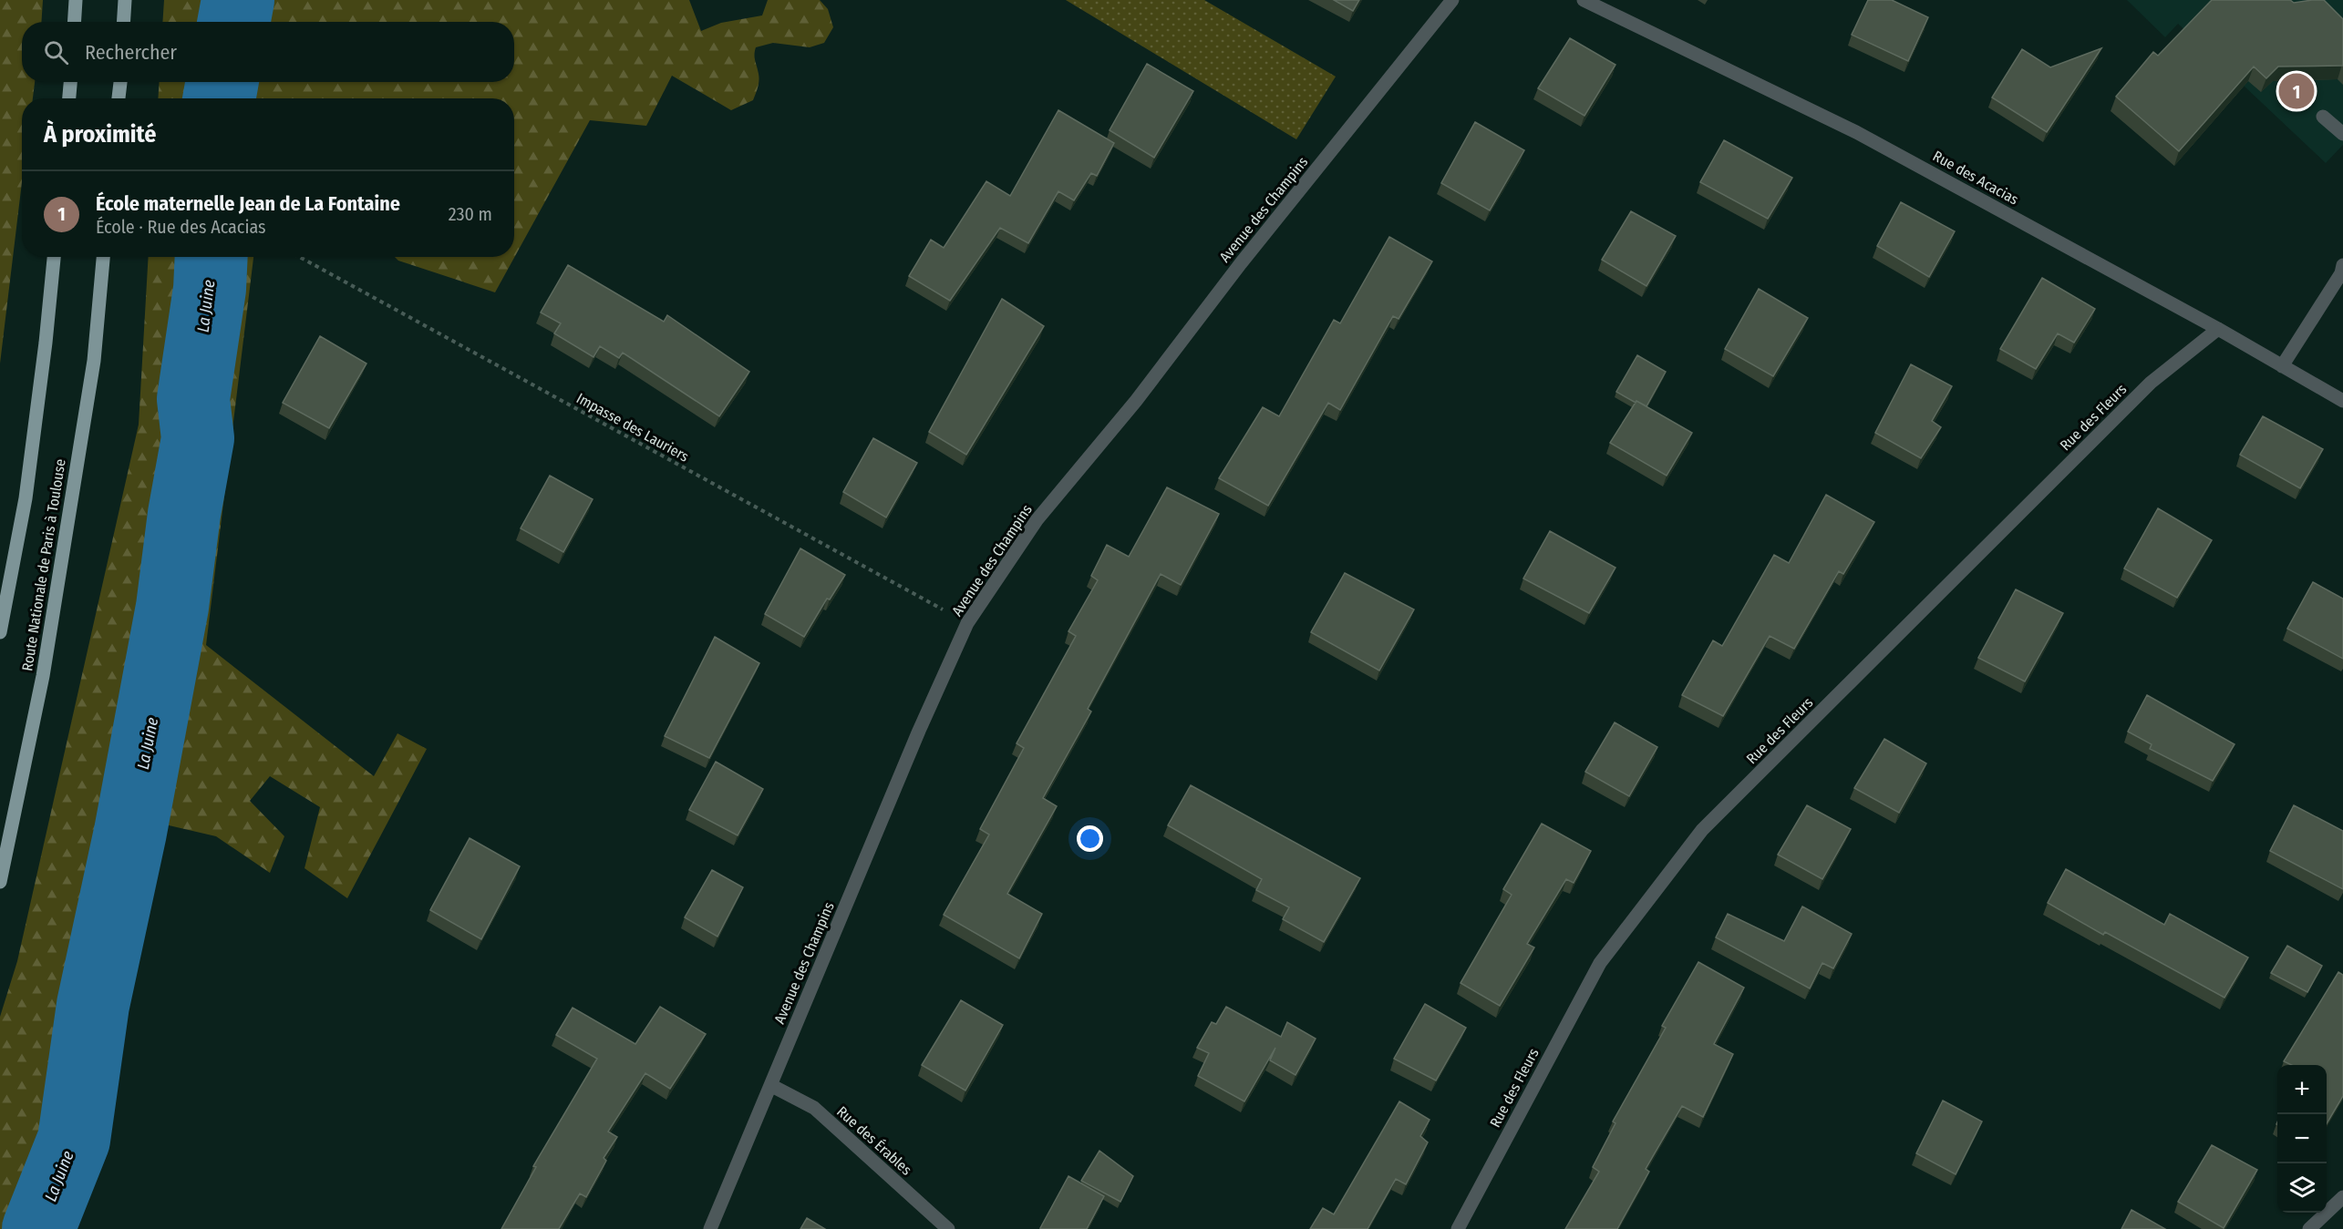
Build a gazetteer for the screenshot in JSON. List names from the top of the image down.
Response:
{
  "streets": {
    "main road": ["Route Nationale de Paris à Toulouse"],
    "street": [
      "Rue des Acacias",
      "Avenue des Champins",
      "Rue des Fleurs",
      "Rue des Érables"
    ],
    "path": ["Impasse des Lauriers"]
  },
  "crossings": [
    ["Rue des Acacias", "Rue des Fleurs"],
    ["Avenue des Champins", "Impasse des Lauriers"],
    ["Avenue des Champins", "Rue des Érables"]
  ],
  "water": ["La Juine"],
  "page": {
    "search": "Rechercher",
    "pins": "1",
    "heading": "À proximité",
    "list": [
      {
        "mark": "1",
        "name": "École maternelle Jean de La Fontaine",
        "note": "École · Rue des Acacias",
        "value": "230 m"
      }
    ],
    "map_buttons": ["+", "−"]
  }
}
